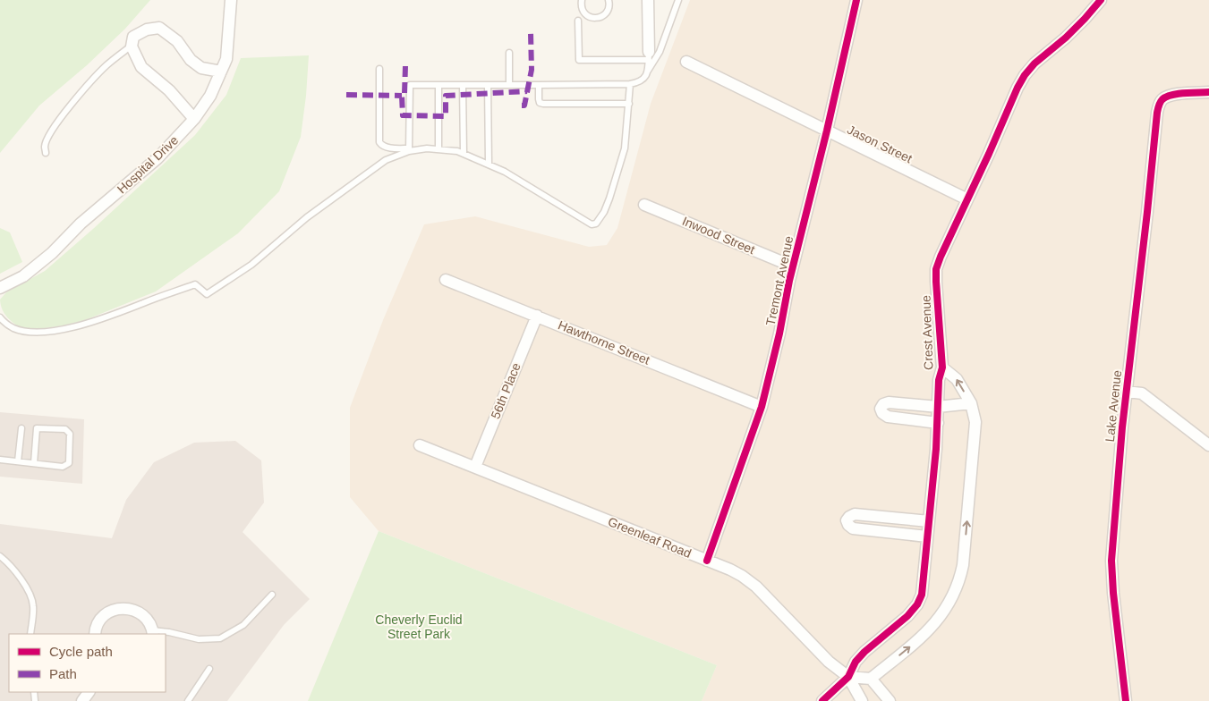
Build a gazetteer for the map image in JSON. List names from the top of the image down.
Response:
{
  "streets": {
    "street": [
      "Jason Street",
      "Hospital Drive",
      "Inwood Street",
      "Tremont Avenue",
      "Crest Avenue",
      "Hawthorne Street",
      "56th Place",
      "Lake Avenue",
      "Greenleaf Road"
    ]
  },
  "crossings": [
    ["Jason Street", "Tremont Avenue"],
    ["Jason Street", "Crest Avenue"],
    ["Inwood Street", "Tremont Avenue"],
    ["Tremont Avenue", "Hawthorne Street"],
    ["Tremont Avenue", "Greenleaf Road"],
    ["Crest Avenue", "Greenleaf Road"],
    ["Hawthorne Street", "56th Place"],
    ["56th Place", "Greenleaf Road"]
  ],
  "parks": ["Cheverly Euclid Street Park"],
  "legend": ["Cycle path", "Path"]
}
